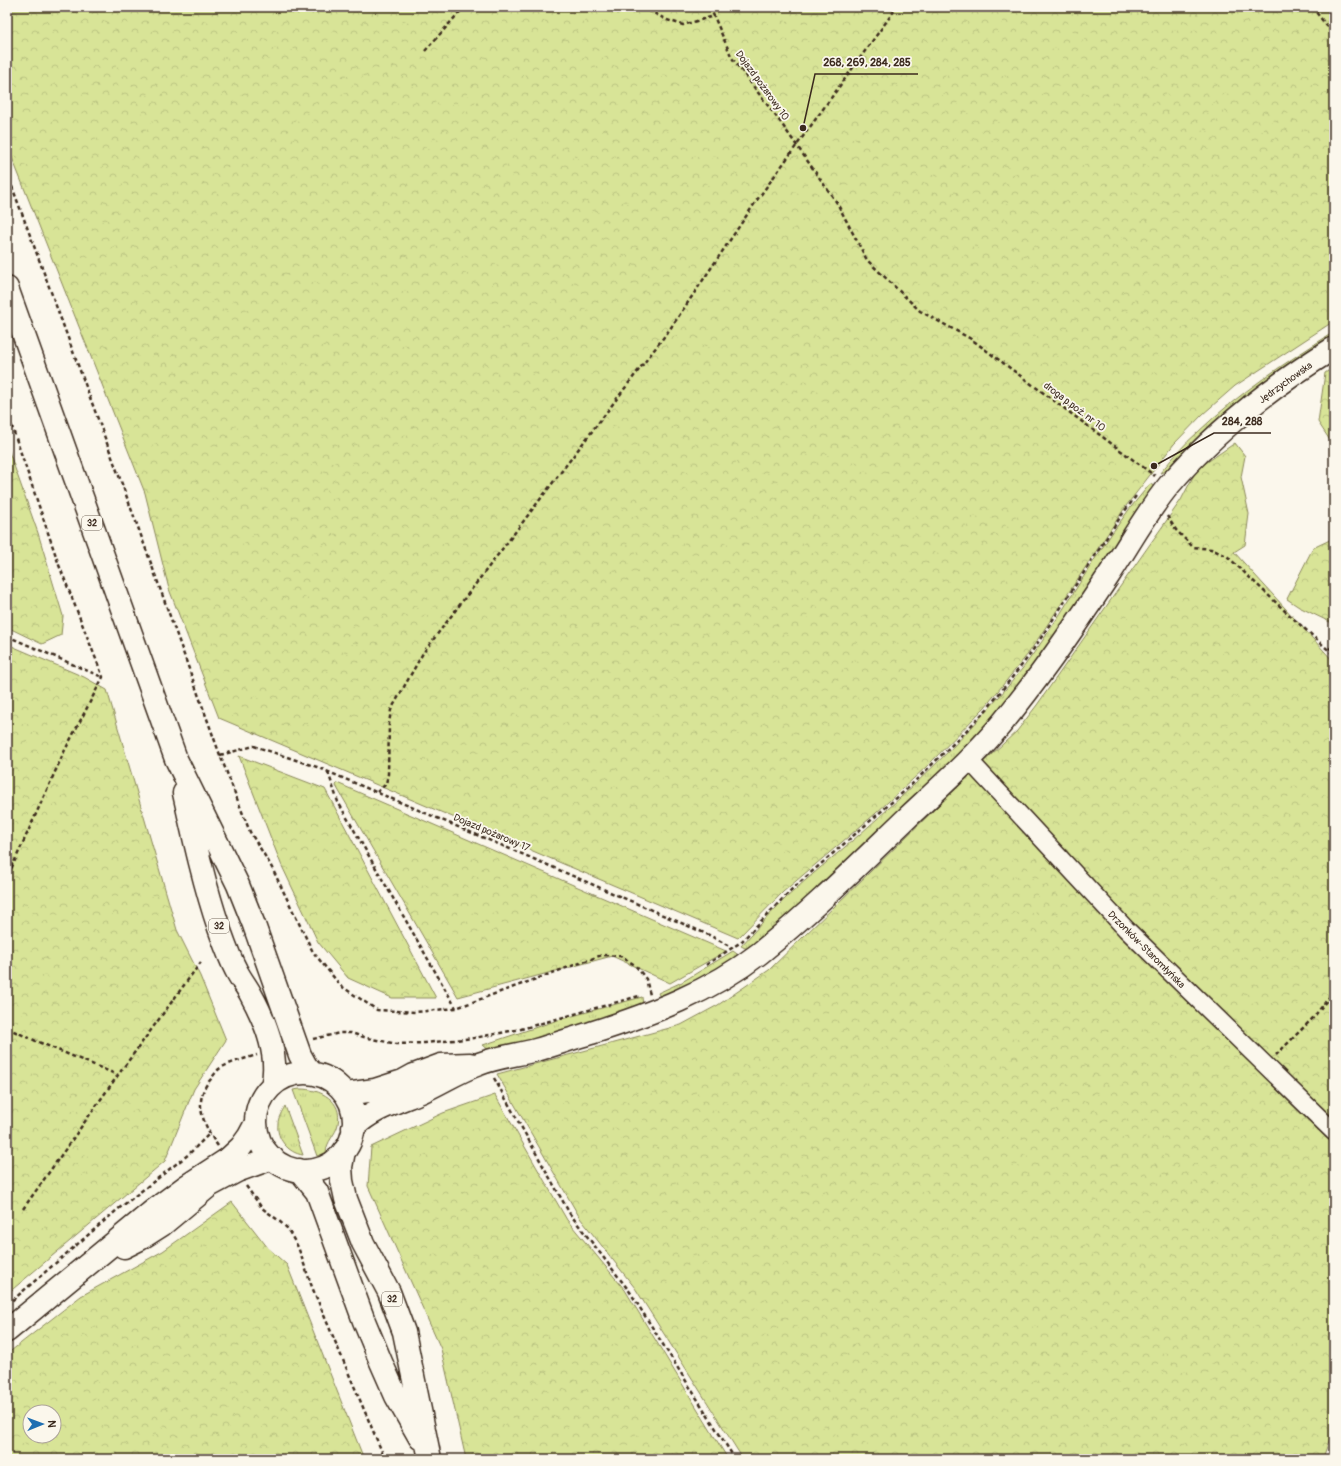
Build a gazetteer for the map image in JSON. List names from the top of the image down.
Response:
{
  "streets": {
    "main road": ["Jędrzychowska", "32"],
    "lane": ["Drzonków-Staromłyńska"],
    "path": ["Dojazd pożarowy 10", "droga p.poż. nr 10", "Dojazd pożarowy 17"]
  },
  "crossings": [
    ["Dojazd pożarowy 10", "droga p.poż. nr 10"],
    ["Jędrzychowska", "droga p.poż. nr 10"],
    ["Jędrzychowska", "Dojazd pożarowy 17"],
    ["Jędrzychowska", "Drzonków-Staromłyńska"]
  ],
  "places": ["268, 269, 284, 285", "284, 288"],
  "north": "right"
}
